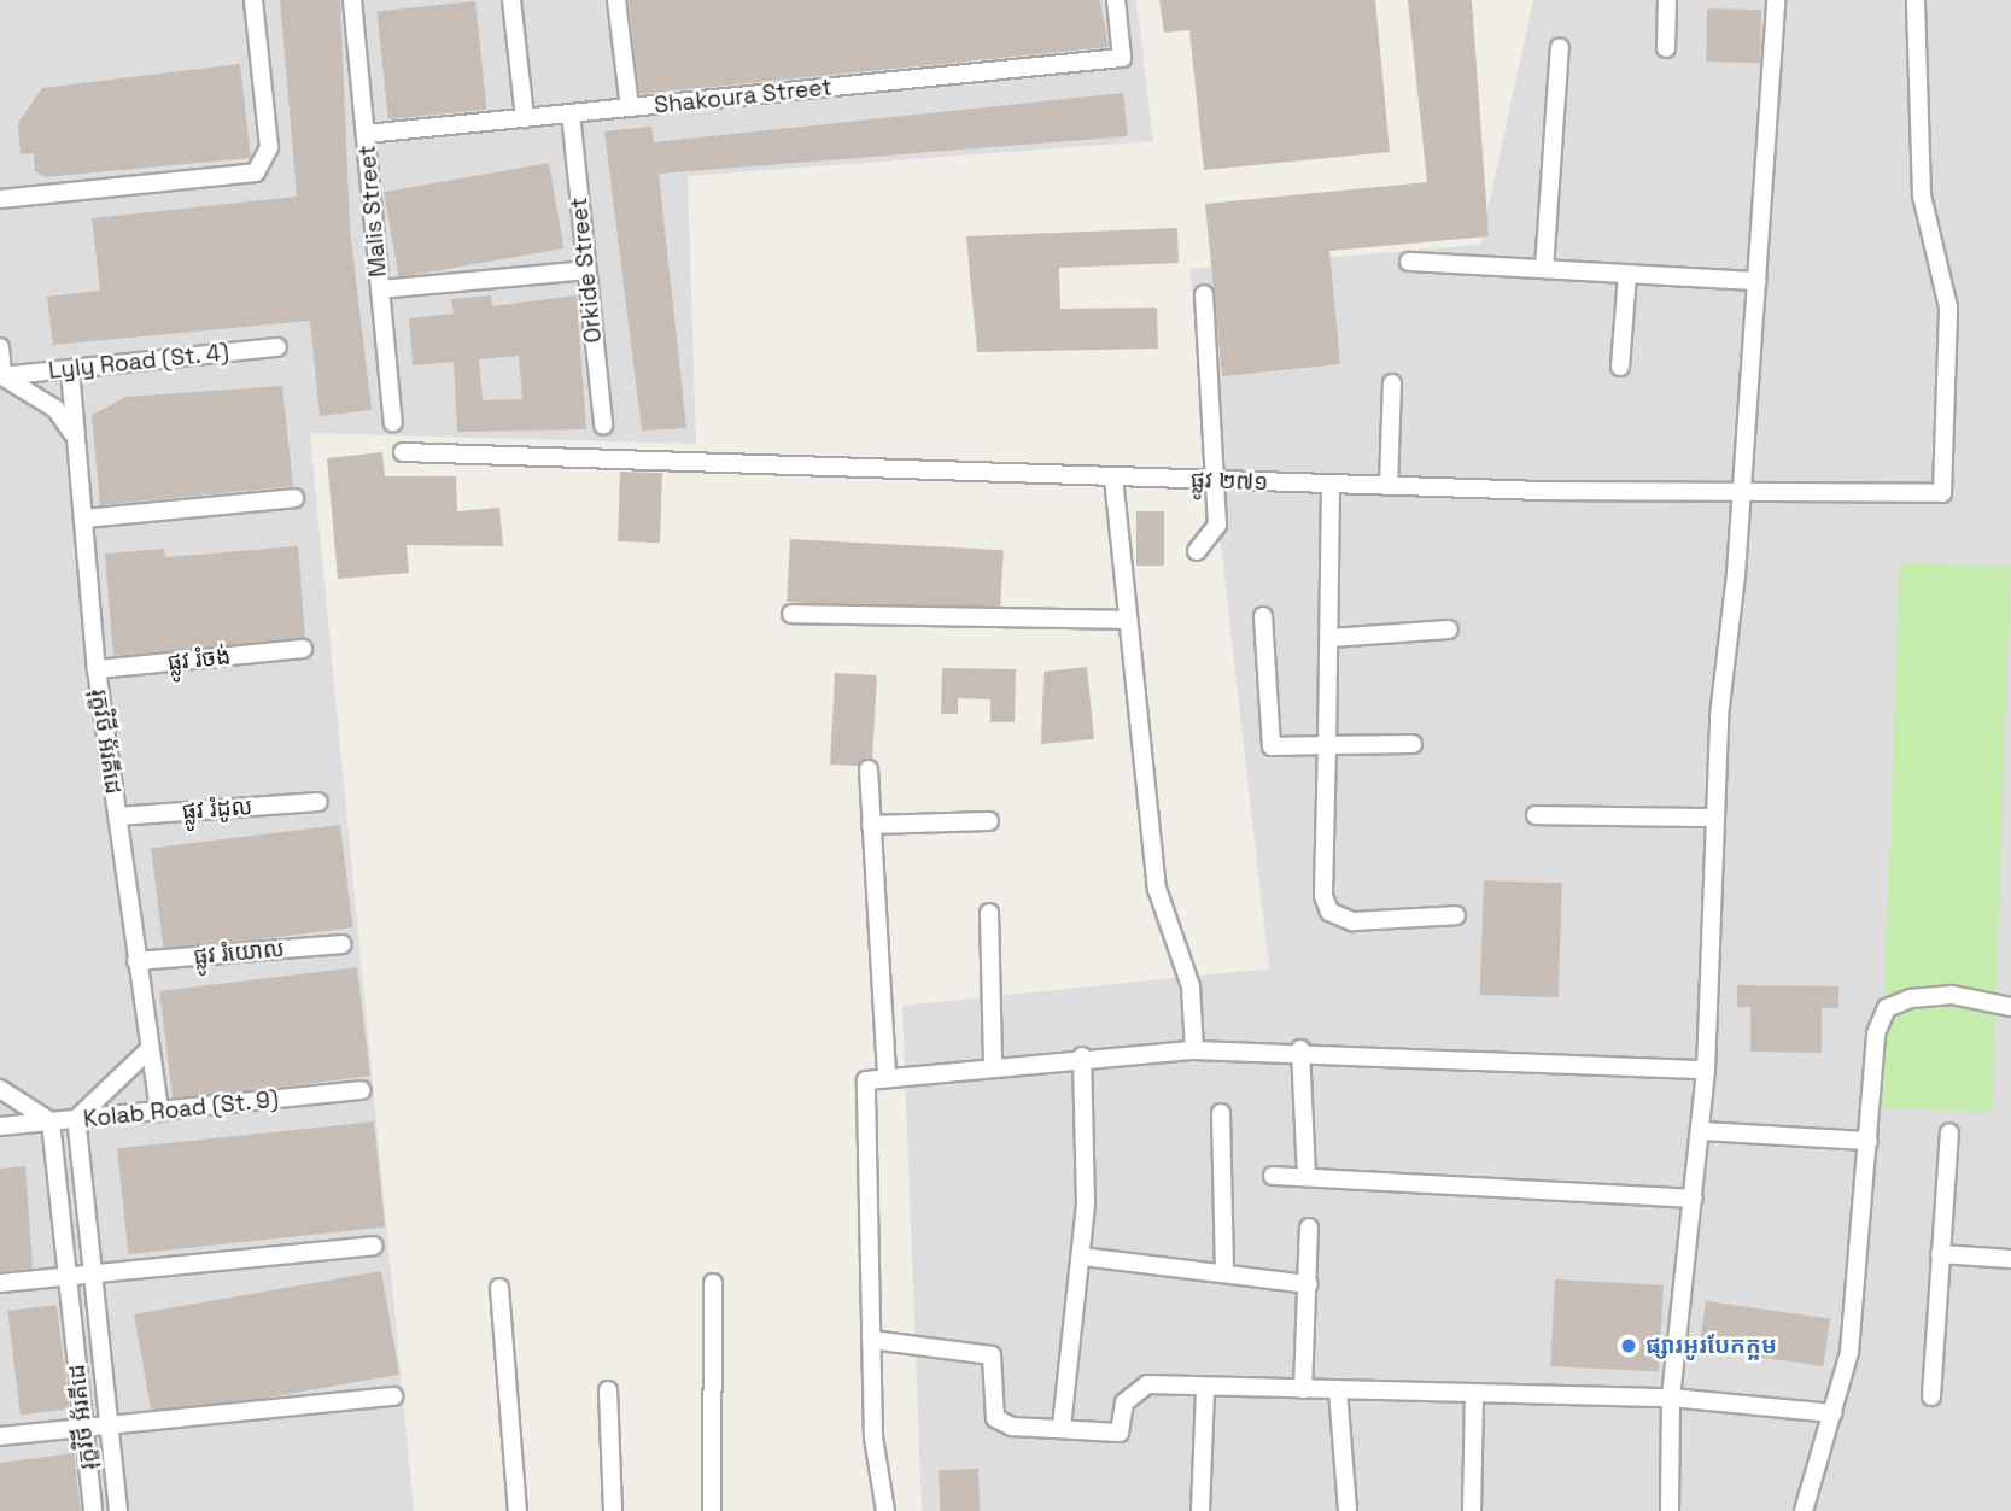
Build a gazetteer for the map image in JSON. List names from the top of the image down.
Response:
{
  "streets": {
    "street": [
      "Shakoura Street",
      "Malis Street",
      "Orkide Street",
      "Lyly Road (St. 4)",
      "ផ្លូវ ២៧១",
      "ផ្លូវ រំចង់",
      "រុក្ខវិថី អ័រគីដេ",
      "ផ្លូវ រំដូល",
      "ផ្លូវ រំយោល",
      "Kolab Road (St. 9)"
    ]
  },
  "crossings": [
    ["Shakoura Street", "Malis Street"],
    ["Shakoura Street", "Orkide Street"],
    ["Lyly Road (St. 4)", "រុក្ខវិថី អ័រគីដេ"],
    ["ផ្លូវ រំចង់", "រុក្ខវិថី អ័រគីដេ"],
    ["រុក្ខវិថី អ័រគីដេ", "ផ្លូវ រំដូល"],
    ["រុក្ខវិថី អ័រគីដេ", "ផ្លូវ រំយោល"],
    ["រុក្ខវិថី អ័រគីដេ", "Kolab Road (St. 9)"]
  ],
  "places": ["ផ្សារអូរបែកក្អម"]
}
